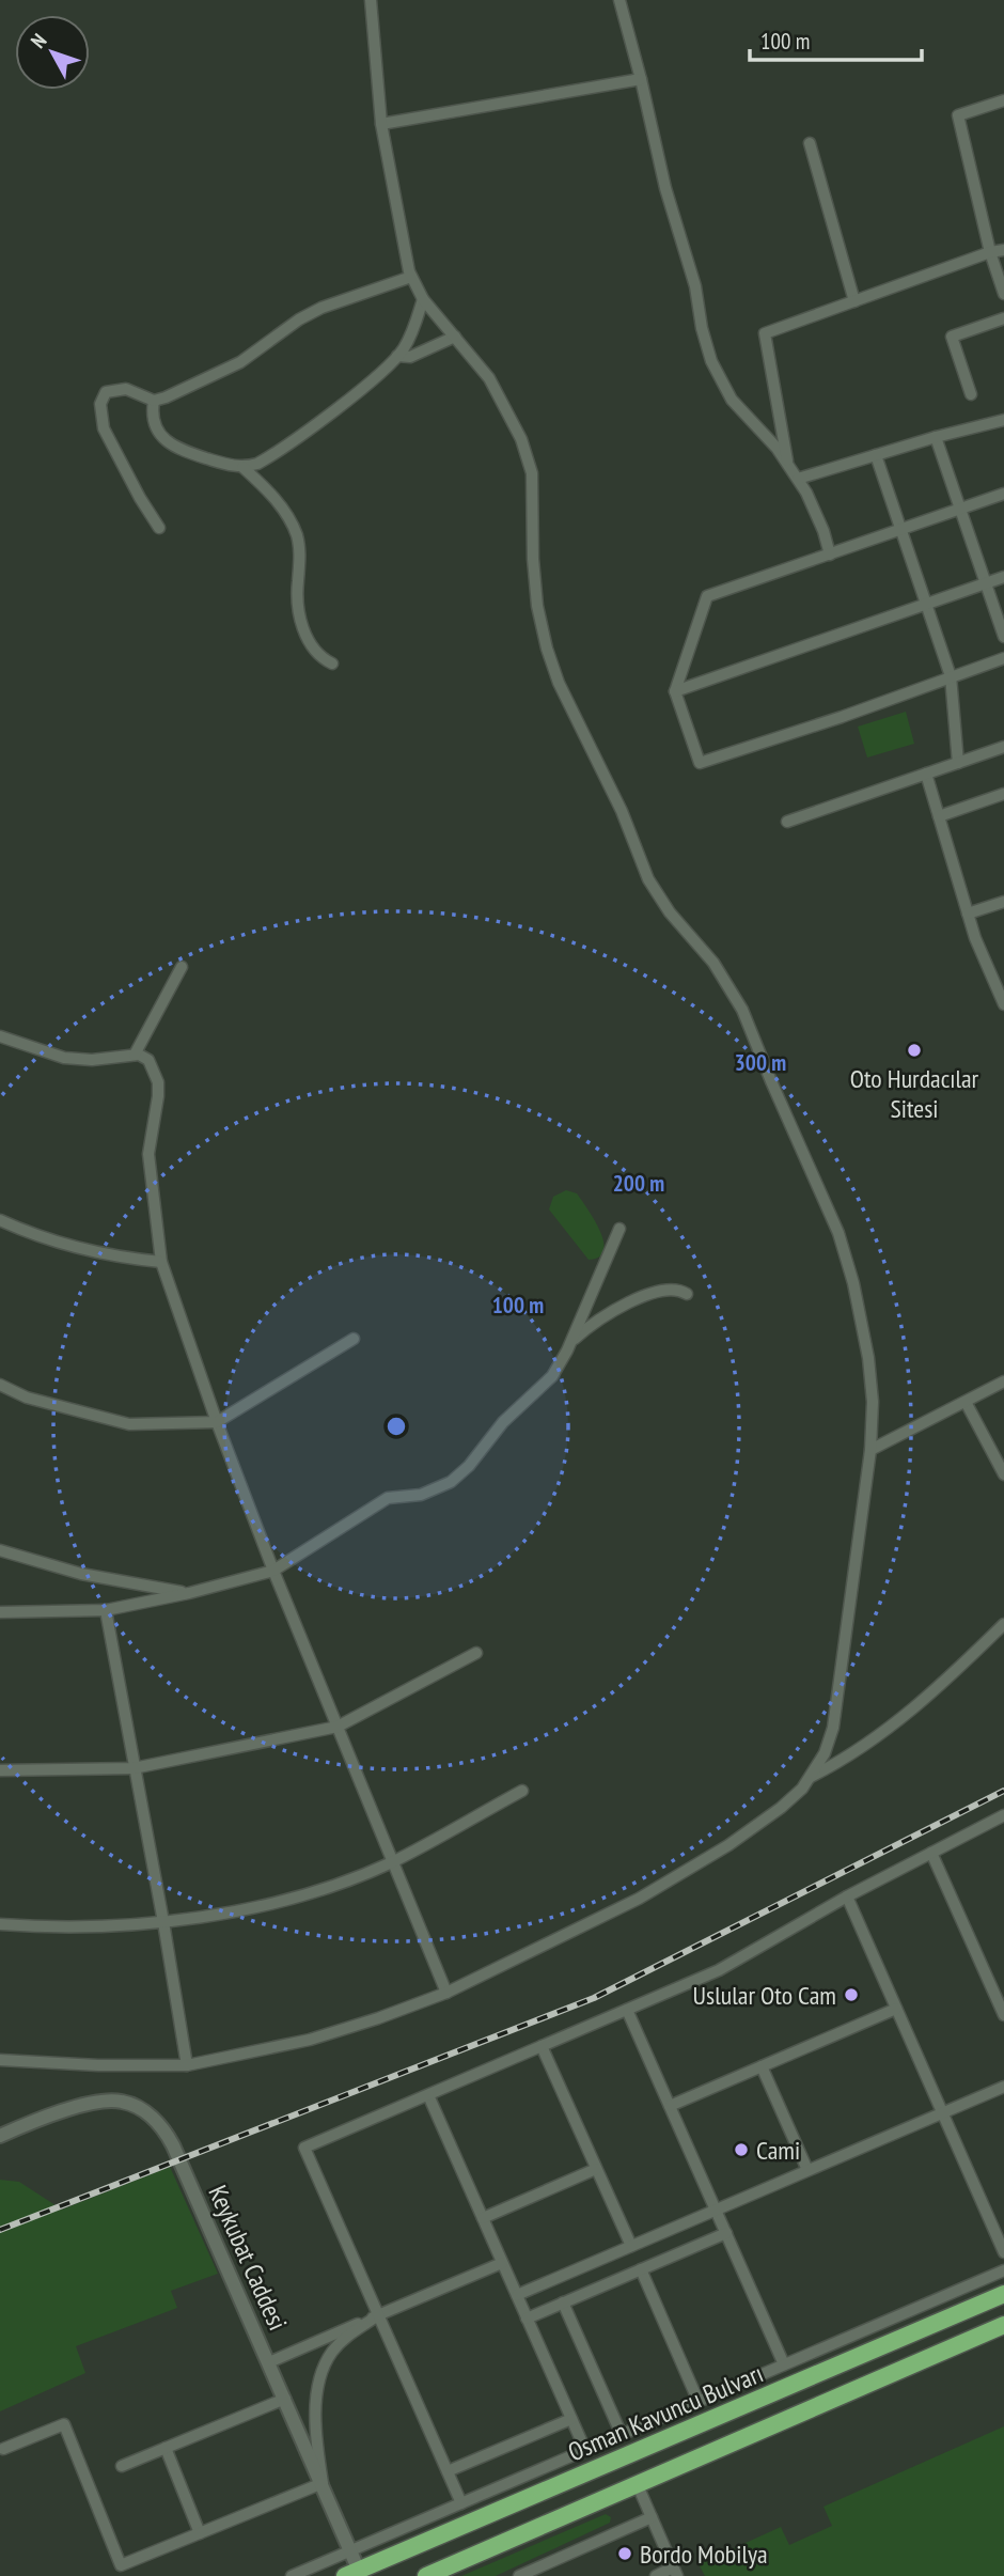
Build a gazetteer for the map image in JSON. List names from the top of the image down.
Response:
{
  "streets": {
    "highway": ["Osman Kavuncu Bulvarı"],
    "street": ["Keykubat Caddesi"]
  },
  "crossings": [
    ["Keykubat Caddesi", "Osman Kavuncu Bulvarı"]
  ],
  "places": [
    "Oto Hurdacılar Sitesi",
    "Uslular Oto Cam",
    "Cami",
    "Bordo Mobilya"
  ],
  "scale_bar": "100 m",
  "north": "top left",
  "rings": ["300 m", "200 m", "100 m"]
}
